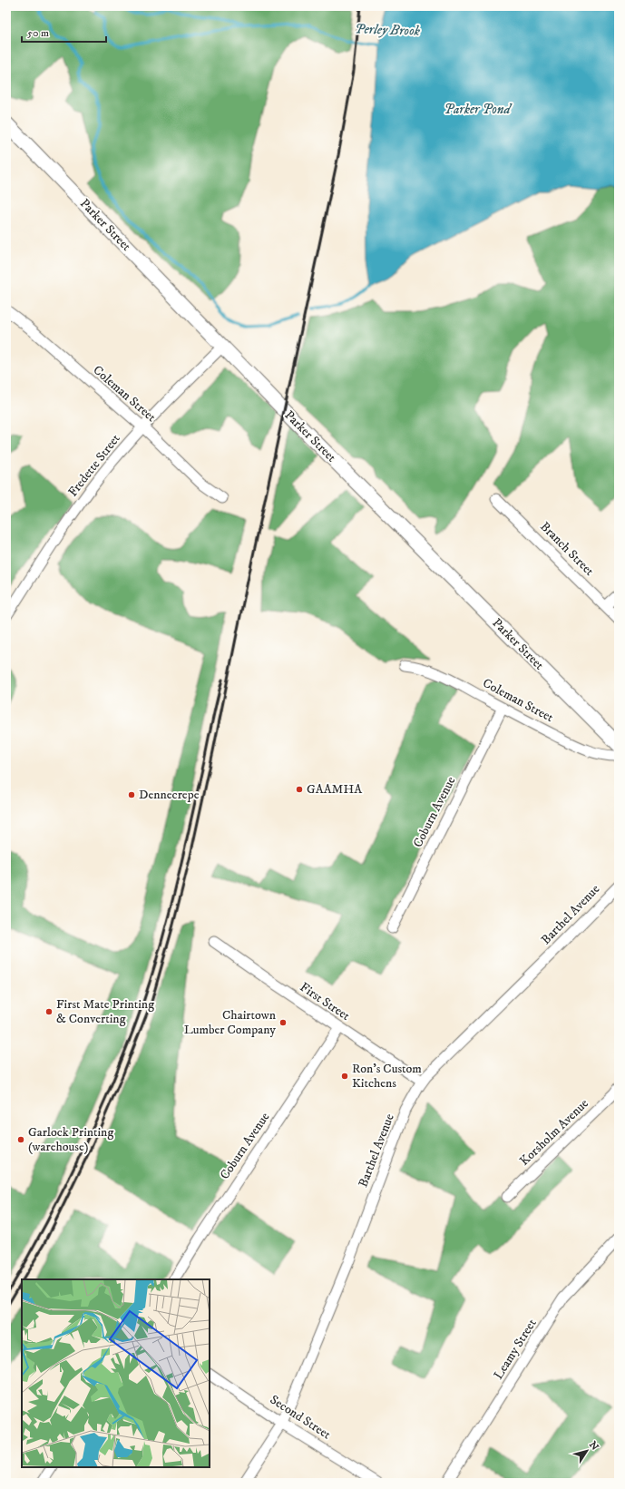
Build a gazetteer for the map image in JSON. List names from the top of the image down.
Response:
{
  "streets": {
    "main road": ["Parker Street"],
    "street": [
      "Coleman Street",
      "Fredette Street",
      "Branch Street",
      "Coburn Avenue",
      "Barthel Avenue",
      "First Street",
      "Korsholm Avenue",
      "Leamy Street",
      "Second Street"
    ]
  },
  "crossings": [
    ["Parker Street", "Fredette Street"],
    ["Coleman Street", "Fredette Street"],
    ["Coleman Street", "Coburn Avenue"],
    ["Coburn Avenue", "First Street"],
    ["Barthel Avenue", "First Street"],
    ["Barthel Avenue", "Second Street"]
  ],
  "water": ["Perley Brook", "Parker Pond"],
  "places": [
    "GAAMHA",
    "Dennecrepe",
    "First Mate Printing & Converting",
    "Chairtown Lumber Company",
    "Ron's Custom Kitchens",
    "Garlock Printing (warehouse)"
  ],
  "scale_bar": "50 m",
  "north": "top right"
}
